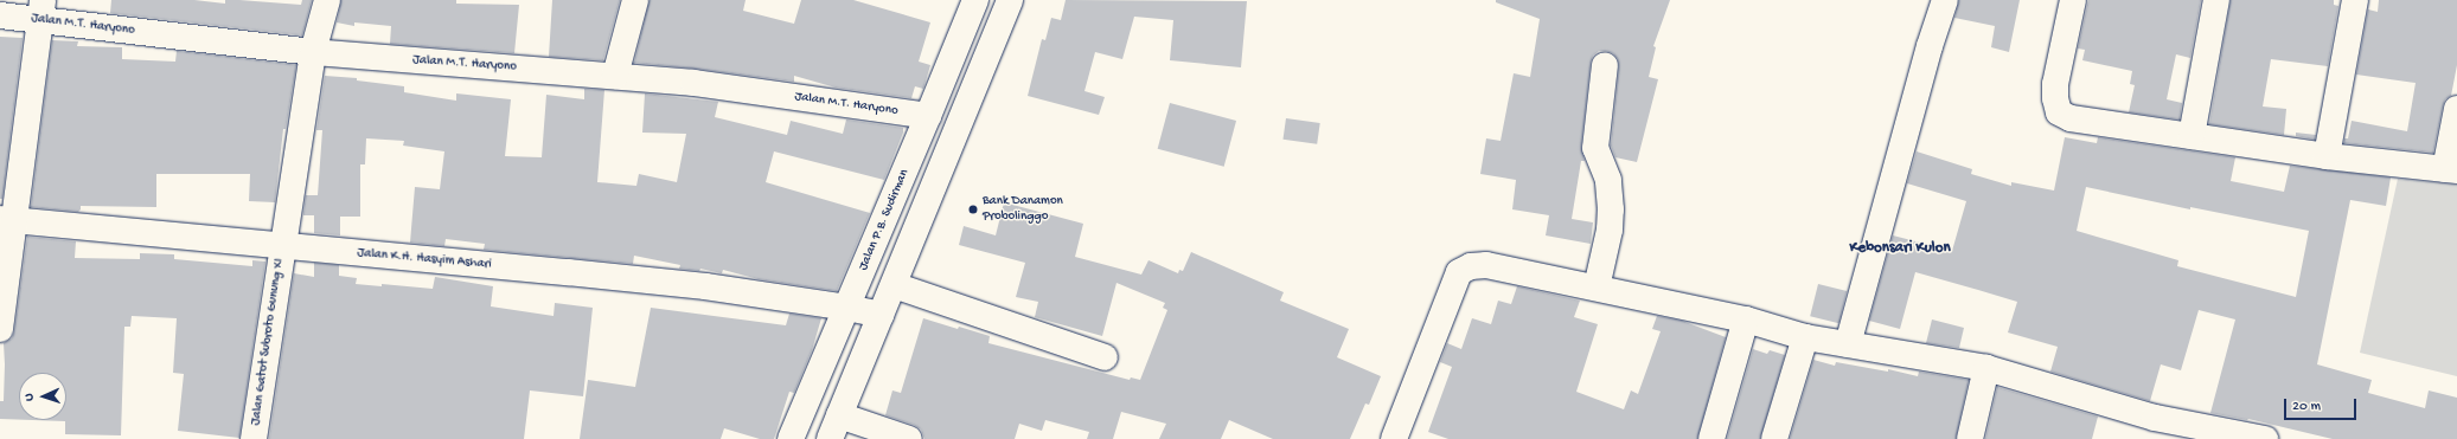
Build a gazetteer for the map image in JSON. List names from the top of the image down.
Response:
{
  "streets": {
    "street": [
      "Jalan M.T. Haryono",
      "Jalan P.B. Sudirman",
      "Jalan K.H. Hasyim Ashari",
      "Jalan Gatot Subroto Gunung XI"
    ]
  },
  "crossings": [
    ["Jalan M.T. Haryono", "Jalan P.B. Sudirman"],
    ["Jalan M.T. Haryono", "Jalan Gatot Subroto Gunung XI"],
    ["Jalan P.B. Sudirman", "Jalan K.H. Hasyim Ashari"],
    ["Jalan K.H. Hasyim Ashari", "Jalan Gatot Subroto Gunung XI"]
  ],
  "districts": ["Kebonsari Kulon"],
  "places": ["Bank Danamon Probolinggo"],
  "scale_bar": "20 m",
  "north": "left"
}
